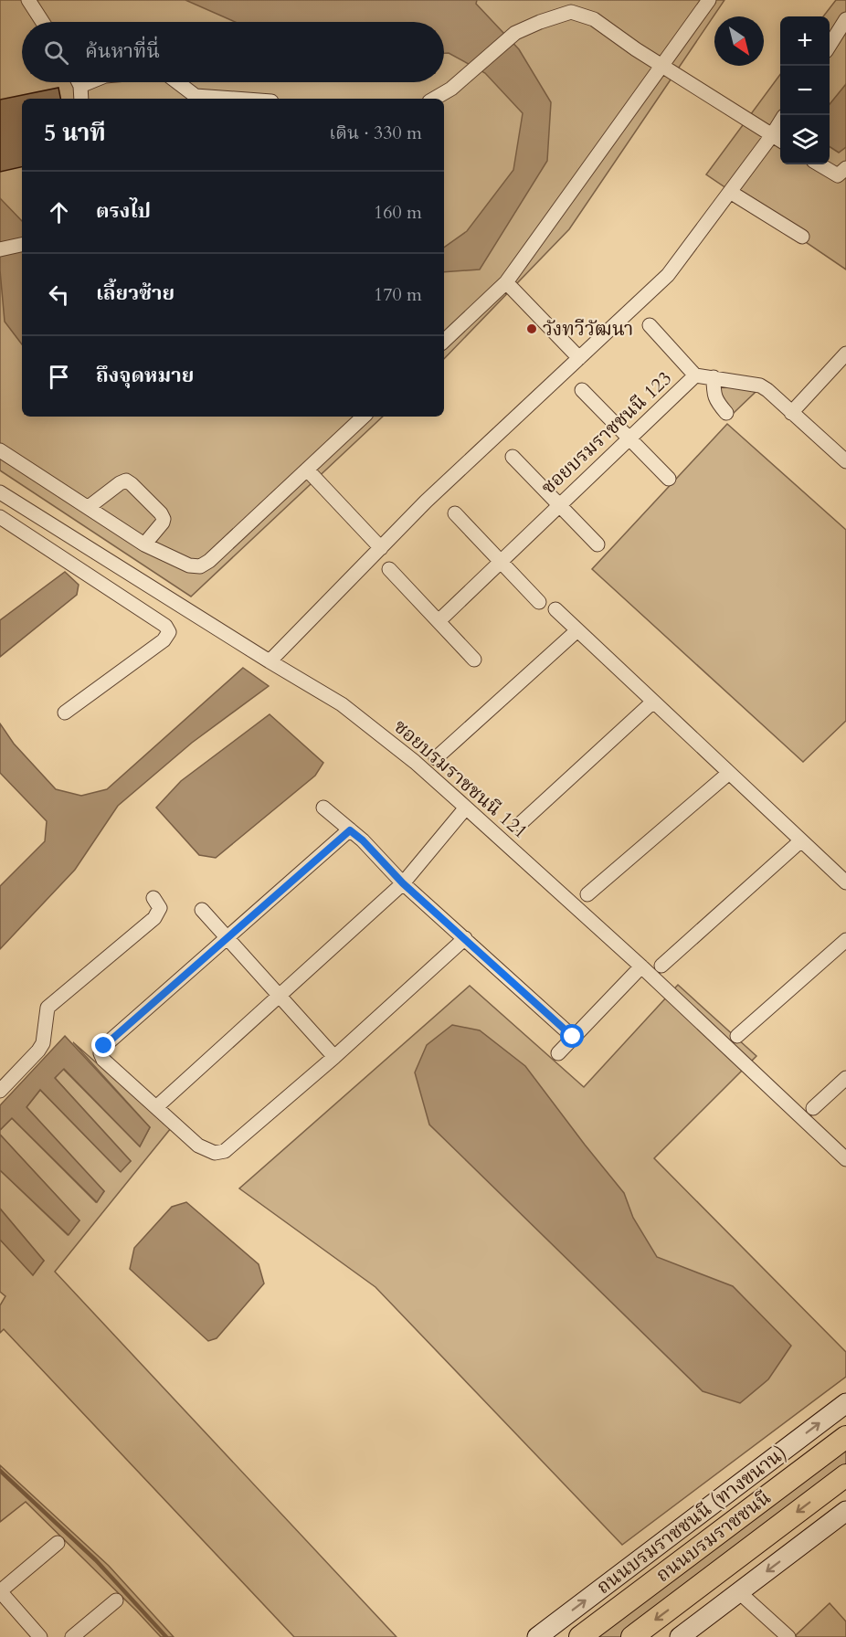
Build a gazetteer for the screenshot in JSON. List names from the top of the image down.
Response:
{
  "streets": {
    "highway": ["ถนนบรมราชชนนี"],
    "main road": ["ถนนบรมราชชนนี (ทางขนาน)"],
    "street": ["ซอยบรมราชชนนี 123", "ซอยบรมราชชนนี 121"]
  },
  "places": ["วังทวีวัฒนา"],
  "north": "bottom right",
  "page": {
    "map_buttons": ["+", "−"],
    "search": "ค้นหาที่นี่",
    "heading": ["5 นาที", "เดิน · 330 m"],
    "list": [
      ["ตรงไป", "160 m"],
      ["เลี้ยวซ้าย", "170 m"],
      "ถึงจุดหมาย"
    ]
  }
}
